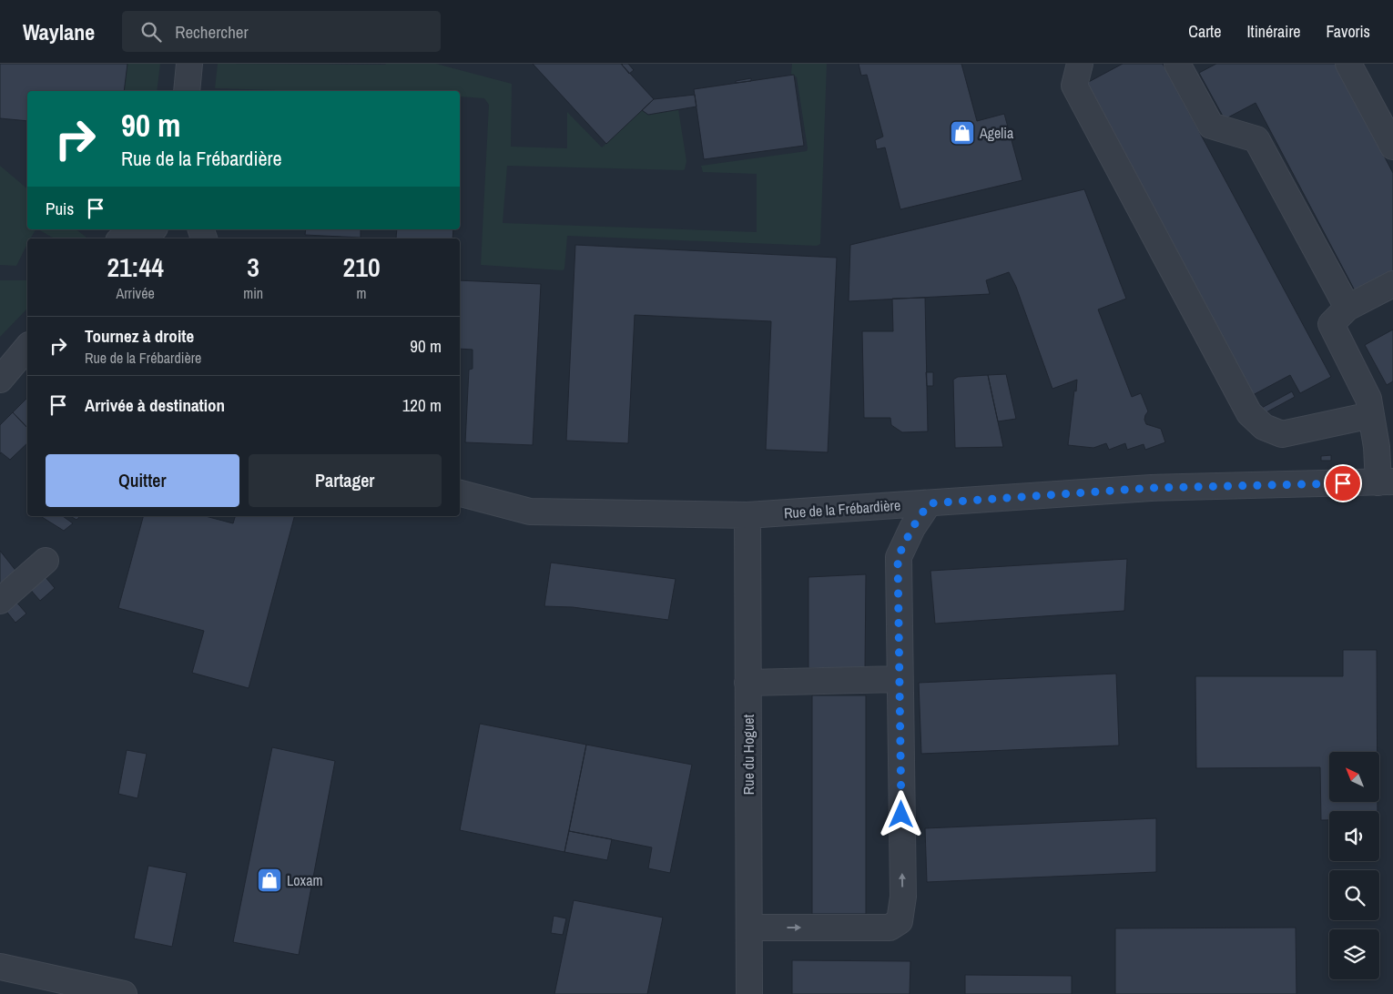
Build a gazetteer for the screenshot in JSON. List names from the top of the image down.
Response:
{
  "streets": {
    "street": ["Rue de la Frébardière", "Rue du Hoguet"]
  },
  "crossings": [
    ["Rue de la Frébardière", "Rue du Hoguet"]
  ],
  "places": {
    "shop": ["Agelia", "Loxam"]
  },
  "north": "top left",
  "page": {
    "header": "Waylane",
    "search": "Rechercher",
    "nav": ["Carte", "Itinéraire", "Favoris"],
    "turn": ["90 m", "Rue de la Frébardière"],
    "then": "Puis",
    "eta": [
      "21:44",
      "Arrivée",
      "3",
      "min",
      "210",
      "m"
    ],
    "list": [
      {
        "name": "Tournez à droite",
        "note": "Rue de la Frébardière",
        "value": "90 m"
      },
      {
        "name": "Arrivée à destination",
        "value": "120 m"
      }
    ],
    "buttons": ["Quitter", "Partager"]
  }
}
